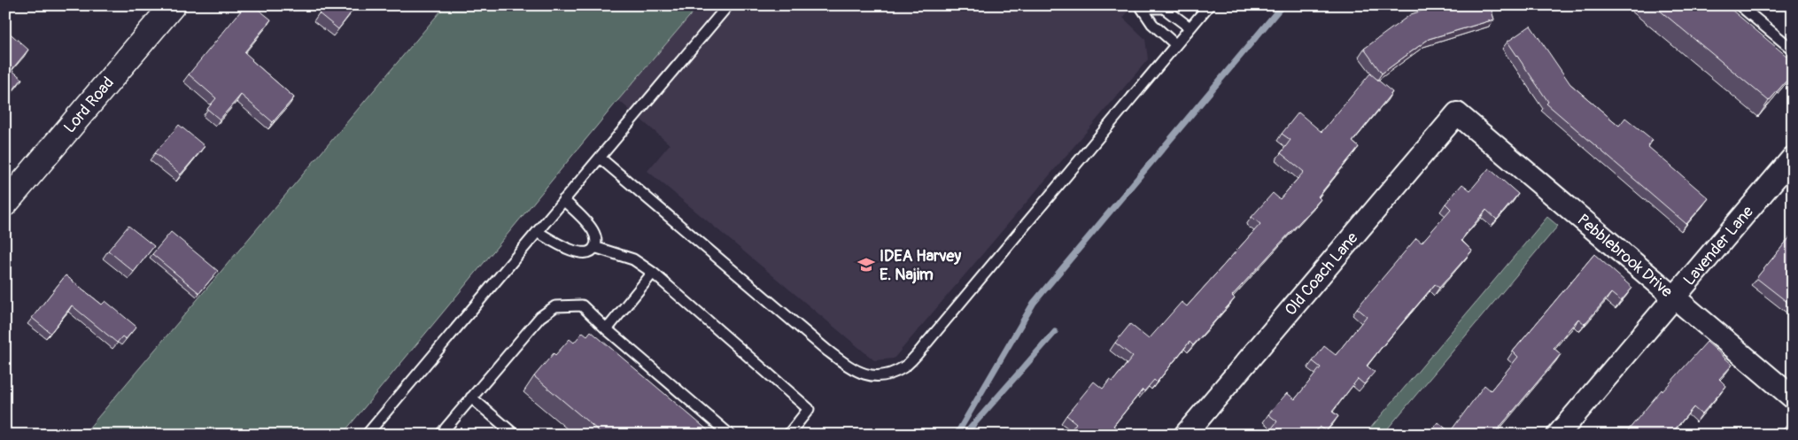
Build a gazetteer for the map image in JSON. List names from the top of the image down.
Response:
{
  "streets": {
    "street": [
      "Lord Road",
      "Lavender Lane",
      "Pebblebrook Drive",
      "Old Coach Lane"
    ]
  },
  "crossings": [
    ["Lavender Lane", "Pebblebrook Drive"],
    ["Pebblebrook Drive", "Old Coach Lane"]
  ],
  "places": {
    "school or university": ["IDEA Harvey E. Najim"]
  }
}
